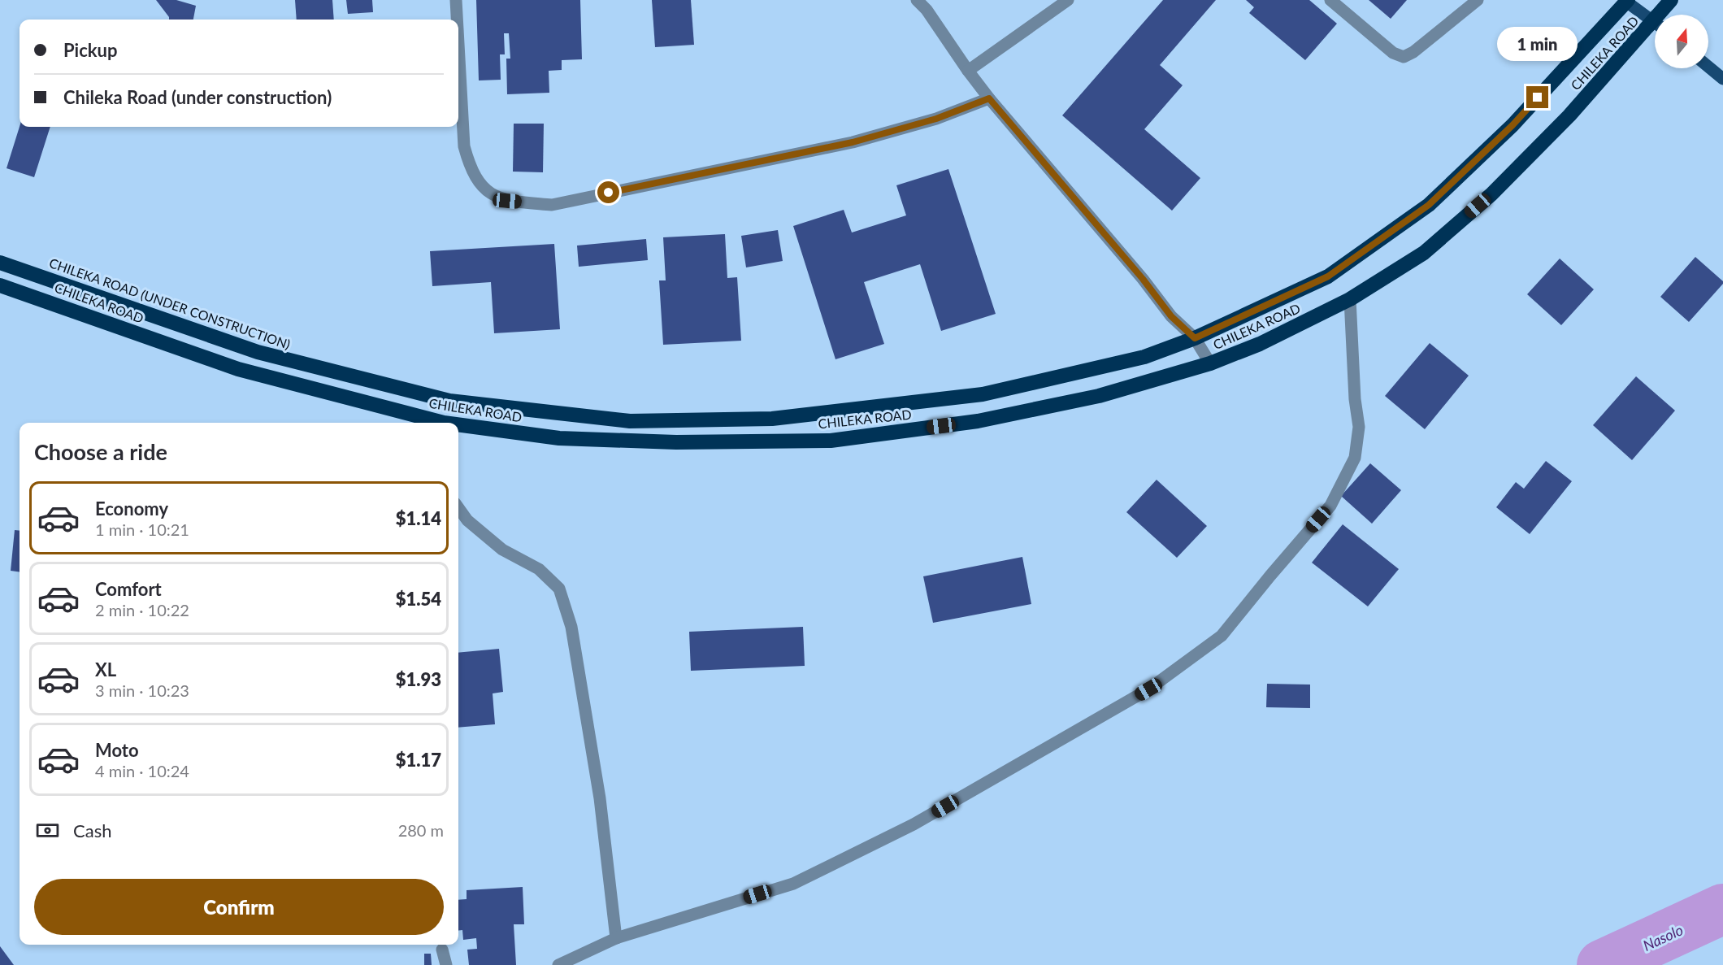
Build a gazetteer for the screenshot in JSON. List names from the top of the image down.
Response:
{
  "streets": {
    "highway": ["CHILEKA ROAD", "CHILEKA ROAD (UNDER CONSTRUCTION)"]
  },
  "water": ["Nasolo"],
  "north": "top",
  "page": {
    "banner": ["Pickup", "Chileka Road (under construction)"],
    "bubble": "1 min",
    "heading": "Choose a ride",
    "list": [
      {
        "name": "Economy",
        "note": "1 min · 10:21",
        "value": "$1.14"
      },
      {
        "name": "Comfort",
        "note": "2 min · 10:22",
        "value": "$1.54"
      },
      {
        "name": "XL",
        "note": "3 min · 10:23",
        "value": "$1.93"
      },
      {
        "name": "Moto",
        "note": "4 min · 10:24",
        "value": "$1.17"
      }
    ],
    "pay": ["Cash", "280 m"],
    "buttons": "Confirm"
  }
}
